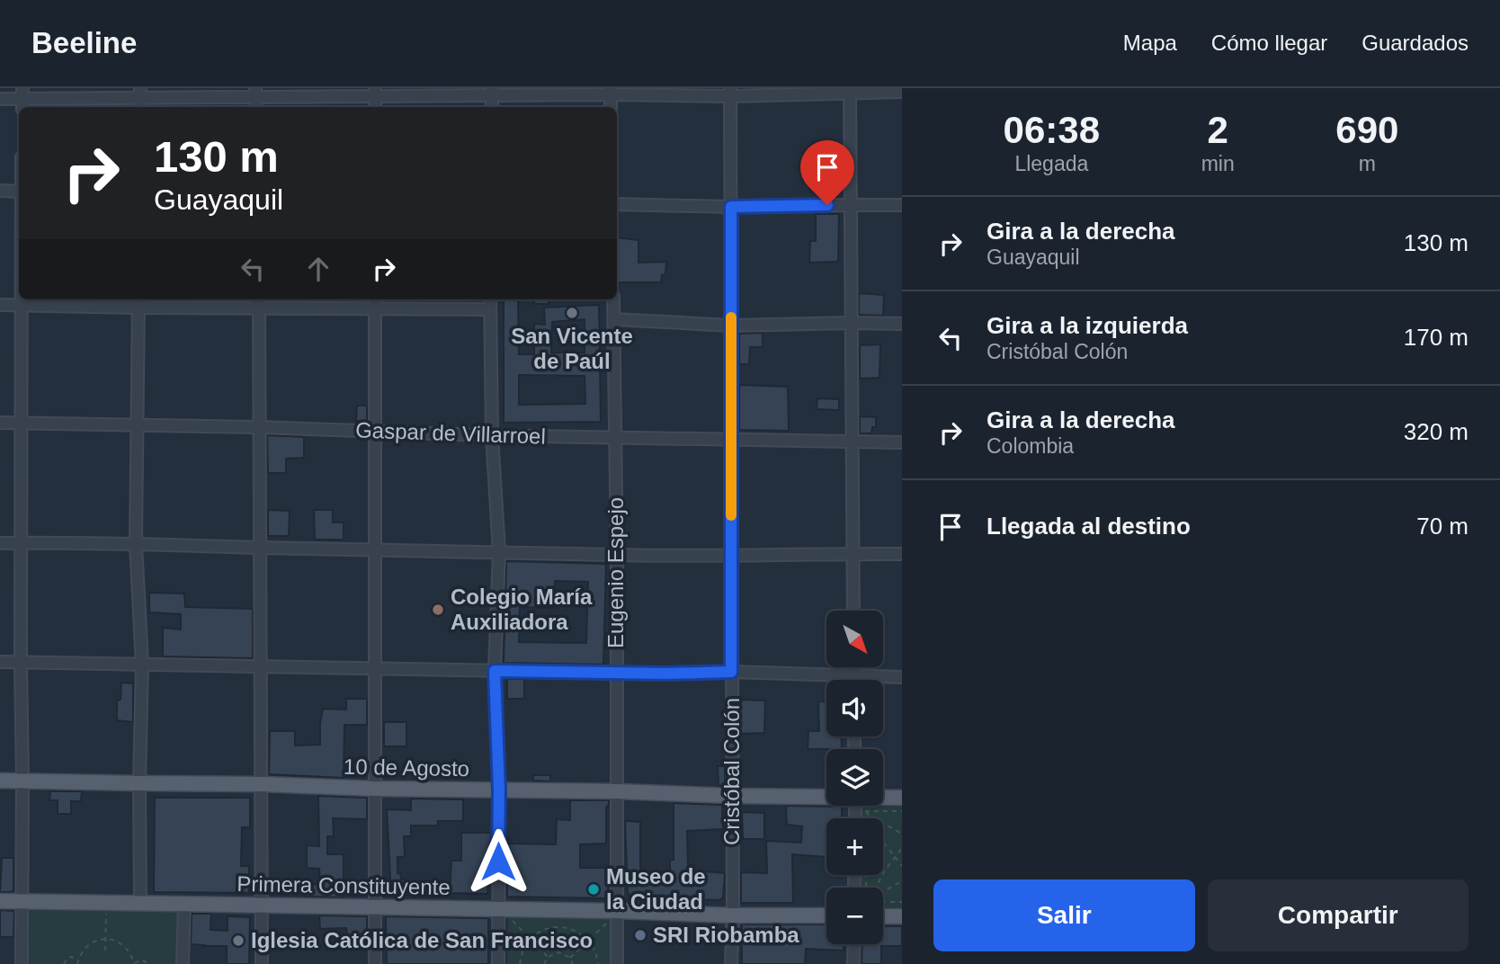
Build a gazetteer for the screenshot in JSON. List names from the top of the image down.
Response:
{
  "streets": {
    "main road": ["10 de Agosto", "Primera Constituyente"],
    "street": ["Gaspar de Villarroel", "Eugenio Espejo", "Cristóbal Colón"]
  },
  "crossings": [
    ["Gaspar de Villarroel", "Eugenio Espejo"],
    ["Gaspar de Villarroel", "Cristóbal Colón"],
    ["Eugenio Espejo", "10 de Agosto"],
    ["Eugenio Espejo", "Primera Constituyente"],
    ["10 de Agosto", "Cristóbal Colón"],
    ["Cristóbal Colón", "Primera Constituyente"]
  ],
  "places": [
    "San Vicente de Paúl",
    "Colegio María Auxiliadora",
    "Museo de la Ciudad",
    "SRI Riobamba",
    "Iglesia Católica de San Francisco"
  ],
  "north": "bottom right",
  "page": {
    "header": "Beeline",
    "nav": ["Mapa", "Cómo llegar", "Guardados"],
    "eta": [
      "06:38",
      "Llegada",
      "2",
      "min",
      "690",
      "m"
    ],
    "turn": ["130 m", "Guayaquil"],
    "list": [
      {
        "name": "Gira a la derecha",
        "note": "Guayaquil",
        "value": "130 m"
      },
      {
        "name": "Gira a la izquierda",
        "note": "Cristóbal Colón",
        "value": "170 m"
      },
      {
        "name": "Gira a la derecha",
        "note": "Colombia",
        "value": "320 m"
      },
      {
        "name": "Llegada al destino",
        "value": "70 m"
      }
    ],
    "map_buttons": ["+", "−"],
    "buttons": ["Salir", "Compartir"]
  }
}
